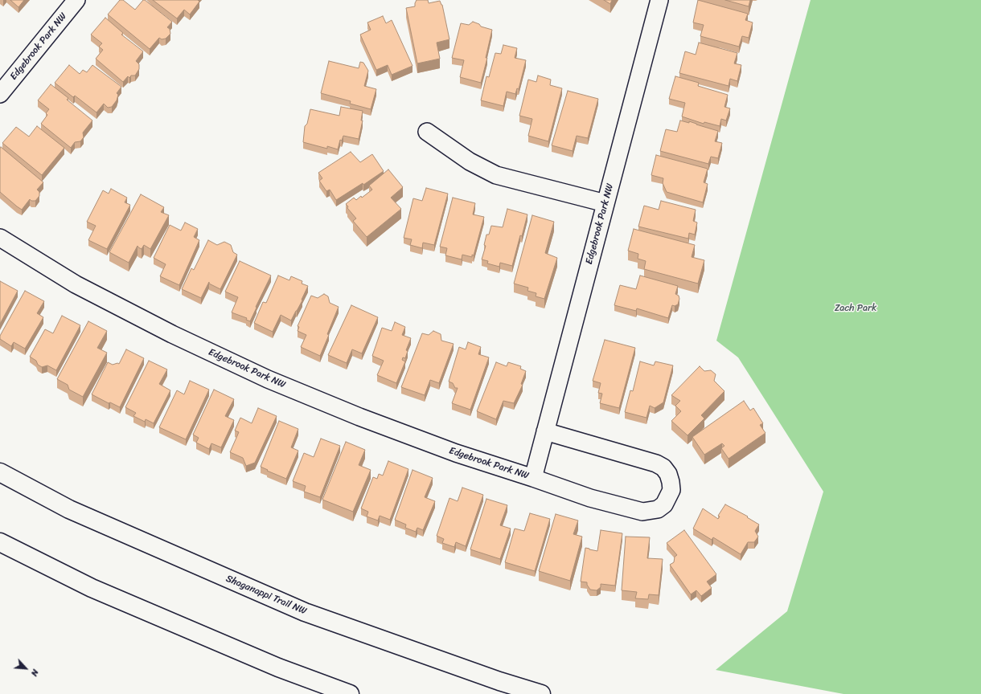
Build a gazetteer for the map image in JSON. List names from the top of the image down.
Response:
{
  "streets": {
    "main road": ["Shaganappi Trail NW"],
    "street": ["Edgebrook Park NW"]
  },
  "parks": ["Zach Park"],
  "north": "bottom right"
}
